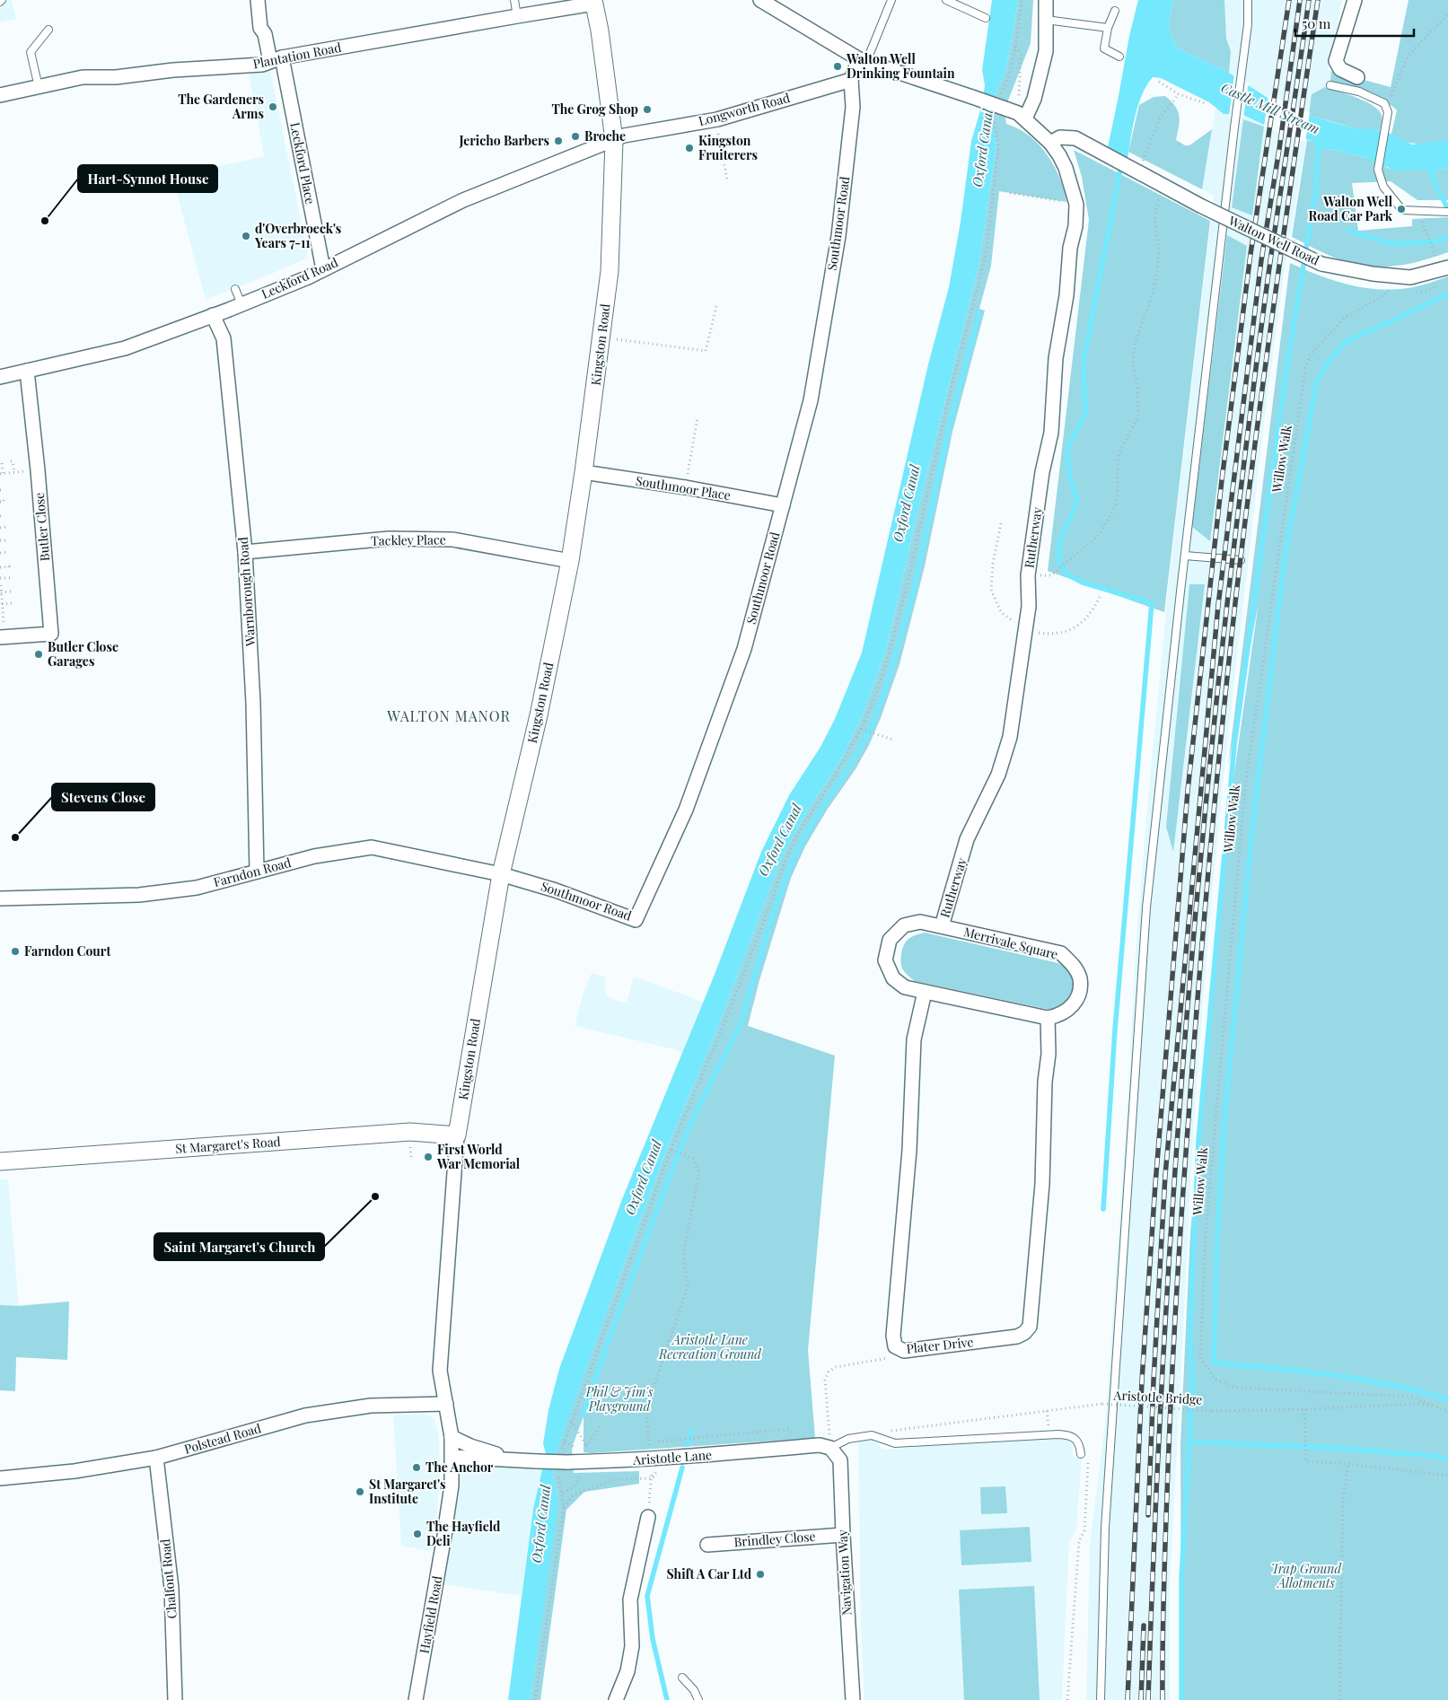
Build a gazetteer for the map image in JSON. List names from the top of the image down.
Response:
{
  "streets": {
    "street": [
      "Plantation Road",
      "Longworth Road",
      "Leckford Place",
      "Southmoor Road",
      "Walton Well Road",
      "Leckford Road",
      "Kingston Road",
      "Southmoor Place",
      "Butler Close",
      "Rutherway",
      "Tackley Place",
      "Warnborough Road",
      "Farndon Road",
      "Merrivale Square",
      "St Margaret's Road",
      "Plater Drive",
      "Polstead Road",
      "Aristotle Lane",
      "Brindley Close",
      "Navigation Way",
      "Chalfont Road",
      "Hayfield Road"
    ],
    "path": ["Willow Walk", "Aristotle Bridge"]
  },
  "crossings": [
    ["Plantation Road", "Leckford Place"],
    ["Plantation Road", "Kingston Road"],
    ["Longworth Road", "Southmoor Road"],
    ["Longworth Road", "Leckford Road"],
    ["Longworth Road", "Kingston Road"],
    ["Leckford Place", "Leckford Road"],
    ["Southmoor Road", "Kingston Road"],
    ["Southmoor Road", "Southmoor Place"],
    ["Southmoor Road", "Farndon Road"],
    ["Walton Well Road", "Willow Walk"],
    ["Walton Well Road", "Rutherway"],
    ["Leckford Road", "Kingston Road"],
    ["Leckford Road", "Butler Close"],
    ["Leckford Road", "Warnborough Road"],
    ["Kingston Road", "Southmoor Place"],
    ["Kingston Road", "Tackley Place"],
    ["Kingston Road", "Farndon Road"],
    ["Kingston Road", "St Margaret's Road"],
    ["Kingston Road", "Polstead Road"],
    ["Kingston Road", "Hayfield Road"],
    ["Willow Walk", "Aristotle Bridge"],
    ["Rutherway", "Merrivale Square"],
    ["Tackley Place", "Warnborough Road"],
    ["Warnborough Road", "Farndon Road"],
    ["Merrivale Square", "Plater Drive"],
    ["Polstead Road", "Chalfont Road"],
    ["Polstead Road", "Hayfield Road"],
    ["Aristotle Lane", "Navigation Way"],
    ["Aristotle Lane", "Hayfield Road"],
    ["Brindley Close", "Navigation Way"]
  ],
  "districts": ["WALTON MANOR"],
  "water": ["Castle Mill Stream", "Oxford Canal"],
  "parks": ["Aristotle Lane Recreation Ground", "Phil & Jim's Playground", "Trap Ground Allotments"],
  "places": [
    "Walton Well Drinking Fountain",
    "The Gardeners Arms",
    "The Grog Shop",
    "Broche",
    "Jericho Barbers",
    "Kingston Fruiterers",
    "Walton Well Road Car Park",
    "Hart-Synnot House",
    "d'Overbroeck's Years 7-11",
    "Butler Close Garages",
    "Stevens Close",
    "Farndon Court",
    "First World War Memorial",
    "Saint Margaret's Church",
    "The Anchor",
    "St Margaret's Institute",
    "The Hayfield Deli",
    "Shift A Car Ltd"
  ],
  "scale_bar": "50 m"
}
